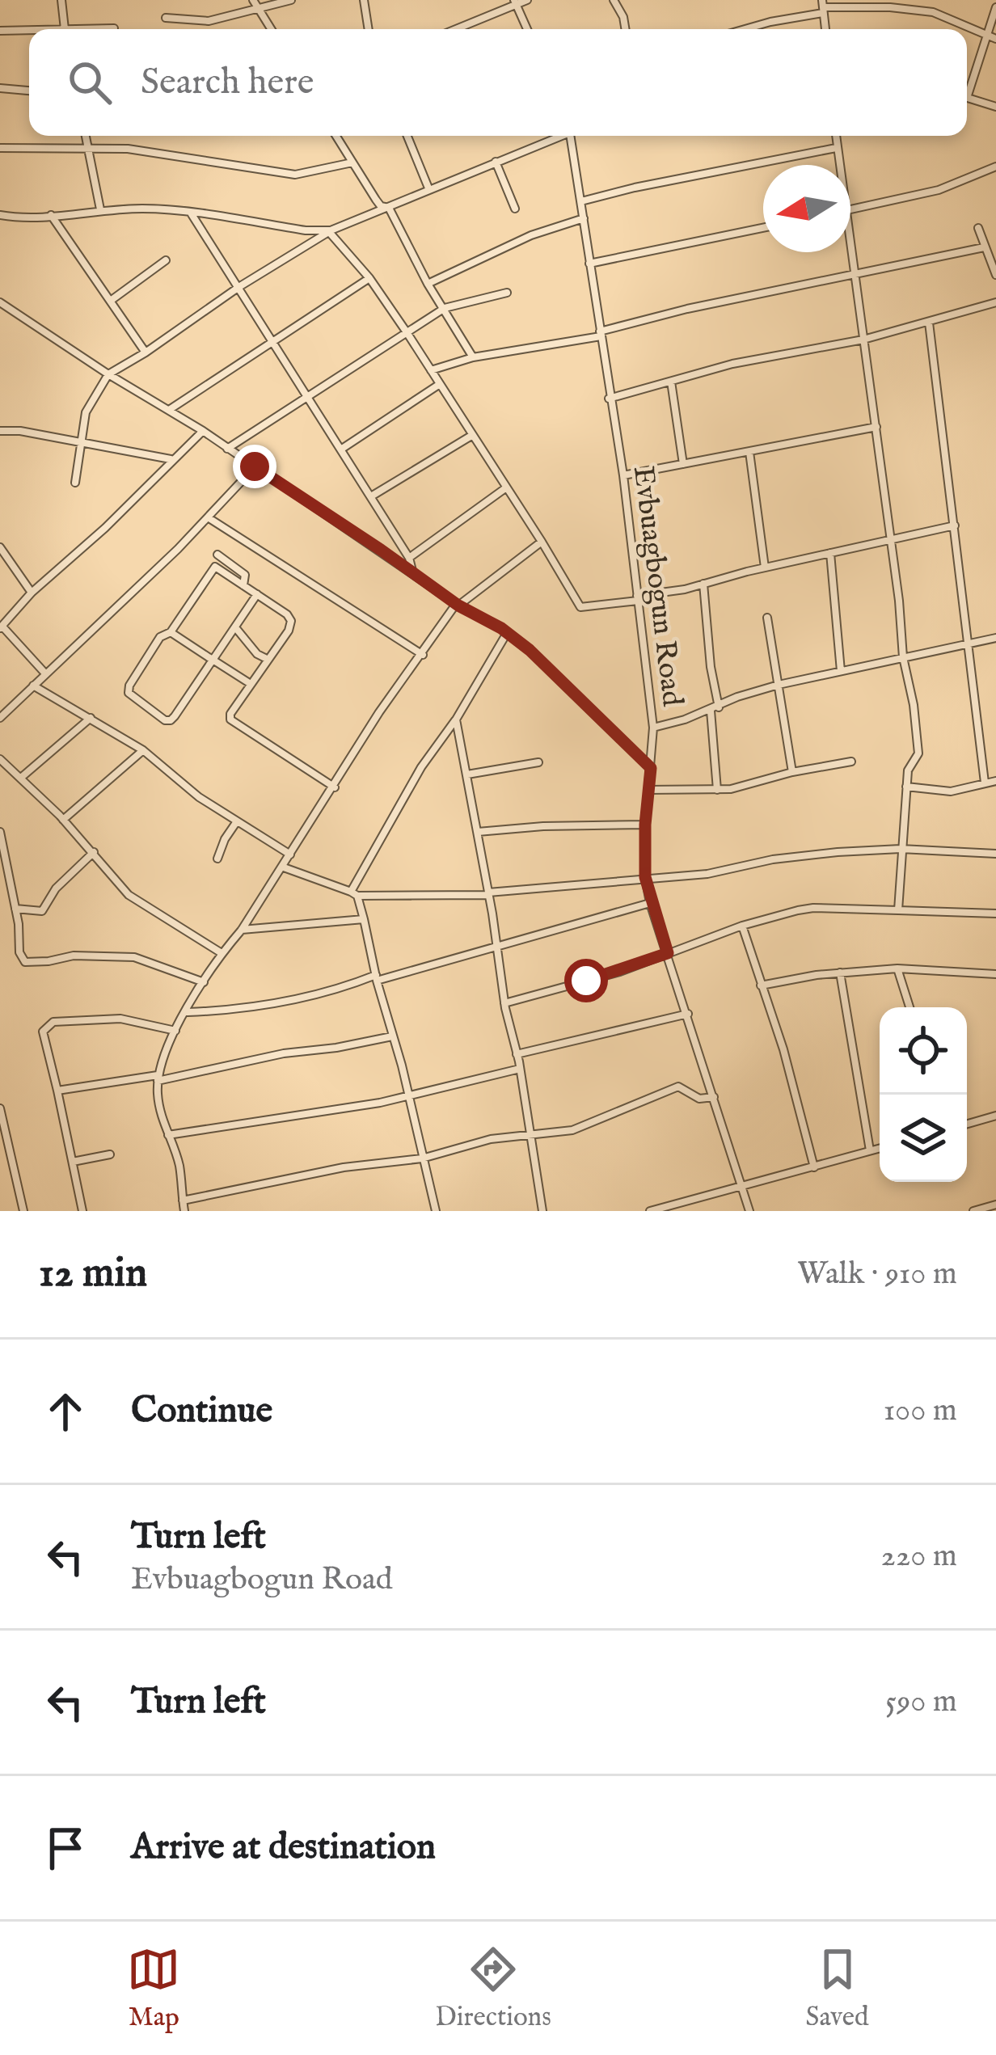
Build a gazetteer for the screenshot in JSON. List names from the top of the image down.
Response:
{
  "streets": {
    "street": ["Evbuagbogun Road"]
  },
  "north": "left",
  "page": {
    "search": "Search here",
    "heading": ["12 min", "Walk · 910 m"],
    "list": [
      ["Continue", "100 m"],
      ["Turn left", "Evbuagbogun Road", "220 m"],
      ["Turn left", "590 m"],
      "Arrive at destination"
    ],
    "nav": ["Map", "Directions", "Saved"]
  }
}
